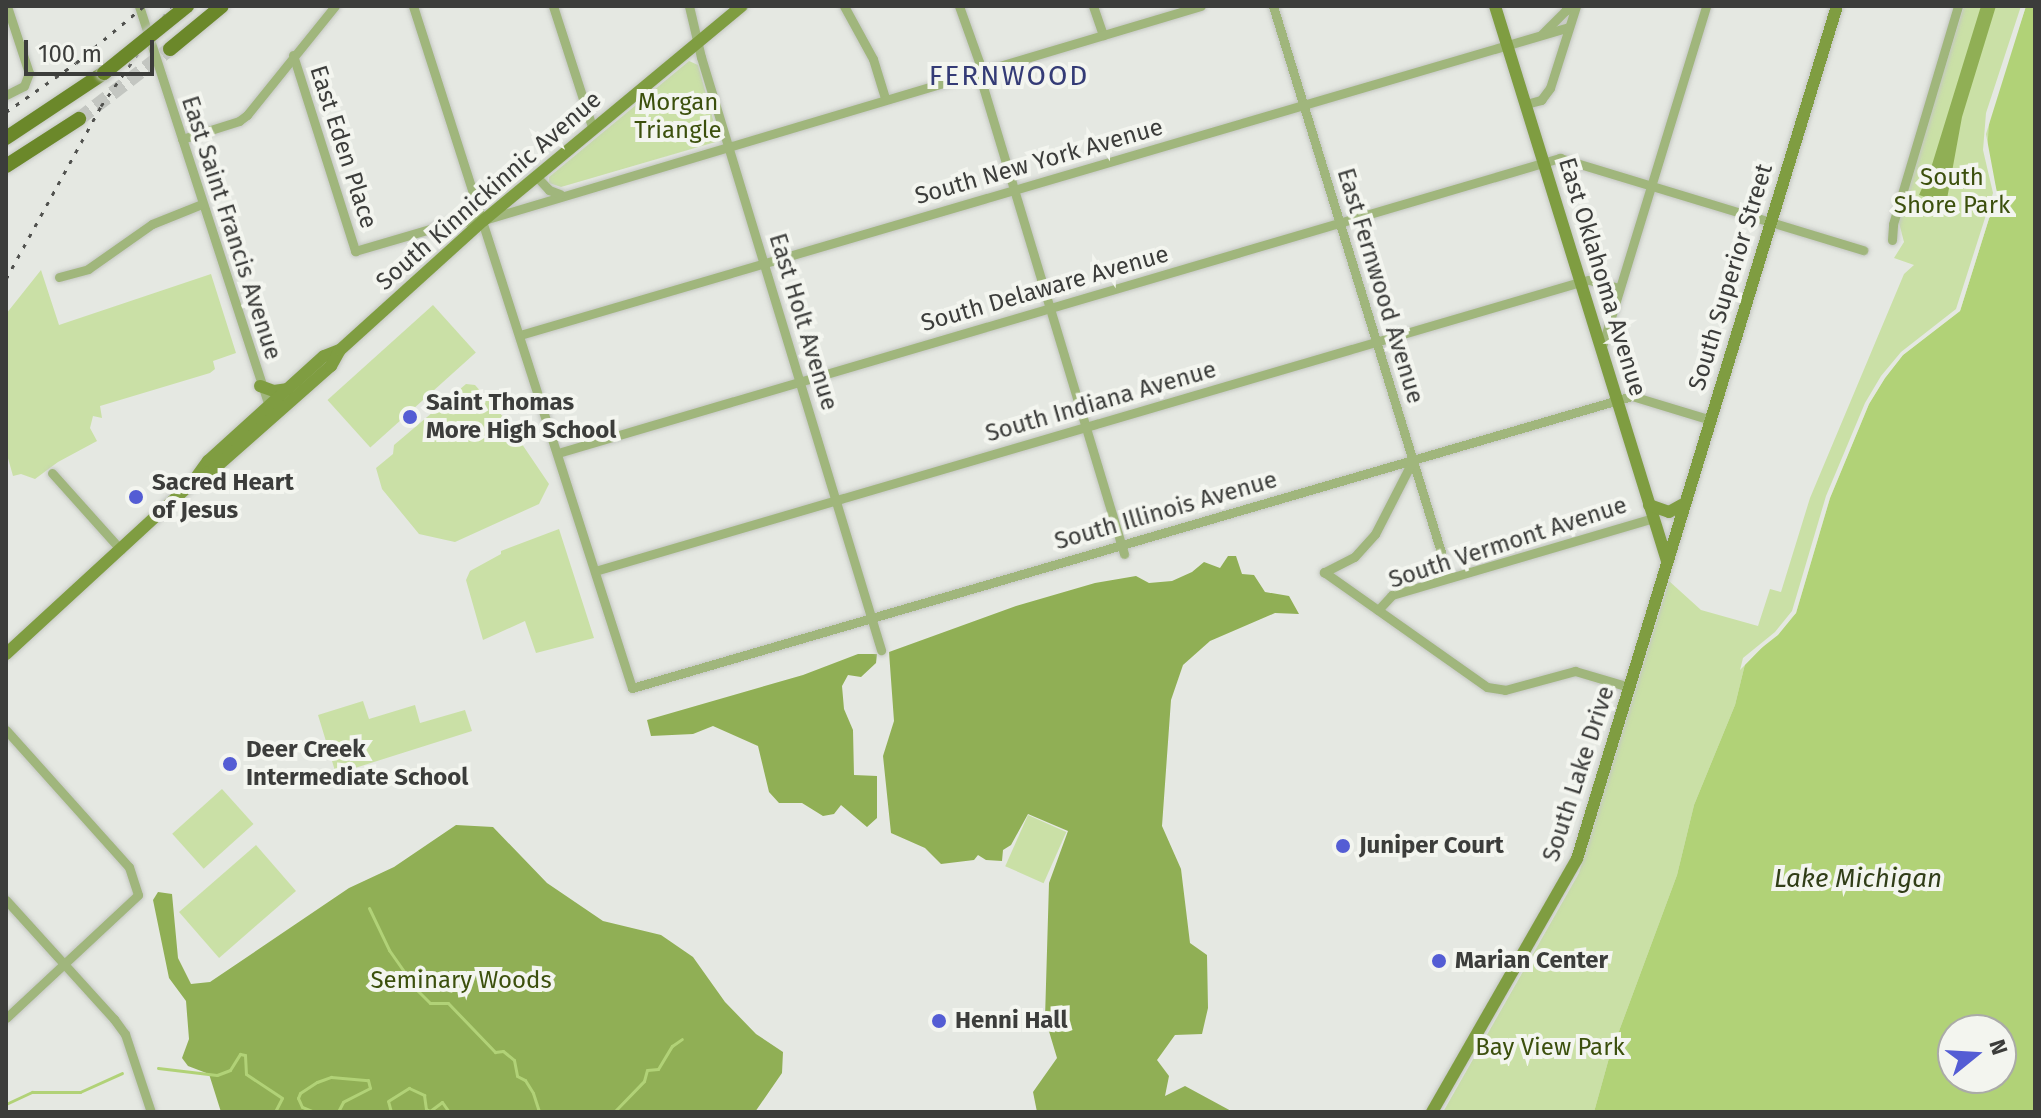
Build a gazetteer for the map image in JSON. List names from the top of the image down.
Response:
{
  "streets": {
    "street": [
      "East Eden Place",
      "South New York Avenue",
      "South Kinnickinnic Avenue",
      "East Saint Francis Avenue",
      "East Oklahoma Avenue",
      "South Superior Street",
      "East Fernwood Avenue",
      "South Delaware Avenue",
      "East Holt Avenue",
      "South Indiana Avenue",
      "South Illinois Avenue",
      "South Vermont Avenue",
      "South Lake Drive"
    ]
  },
  "crossings": [
    ["East Eden Place", "South Kinnickinnic Avenue"],
    ["South New York Avenue", "East Oklahoma Avenue"],
    ["South New York Avenue", "East Fernwood Avenue"],
    ["South New York Avenue", "East Holt Avenue"],
    ["South Kinnickinnic Avenue", "East Saint Francis Avenue"],
    ["South Kinnickinnic Avenue", "East Holt Avenue"],
    ["East Oklahoma Avenue", "South Superior Street"],
    ["East Oklahoma Avenue", "South Delaware Avenue"],
    ["East Oklahoma Avenue", "South Indiana Avenue"],
    ["East Oklahoma Avenue", "South Illinois Avenue"],
    ["East Oklahoma Avenue", "South Vermont Avenue"],
    ["East Oklahoma Avenue", "South Lake Drive"],
    ["South Superior Street", "South Delaware Avenue"],
    ["South Superior Street", "South Illinois Avenue"],
    ["South Superior Street", "South Lake Drive"],
    ["East Fernwood Avenue", "South Delaware Avenue"],
    ["East Fernwood Avenue", "South Indiana Avenue"],
    ["East Fernwood Avenue", "South Illinois Avenue"],
    ["East Fernwood Avenue", "South Vermont Avenue"],
    ["South Delaware Avenue", "East Holt Avenue"],
    ["East Holt Avenue", "South Indiana Avenue"],
    ["East Holt Avenue", "South Illinois Avenue"],
    ["South Indiana Avenue", "South Illinois Avenue"]
  ],
  "districts": ["FERNWOOD"],
  "water": ["Lake Michigan"],
  "parks": [
    "Morgan Triangle",
    "South Shore Park",
    "Seminary Woods",
    "Bay View Park"
  ],
  "places": [
    "Saint Thomas More High School",
    "Sacred Heart of Jesus",
    "Deer Creek Intermediate School",
    "Juniper Court",
    "Marian Center",
    "Henni Hall"
  ],
  "scale_bar": "100 m",
  "north": "right"
}
